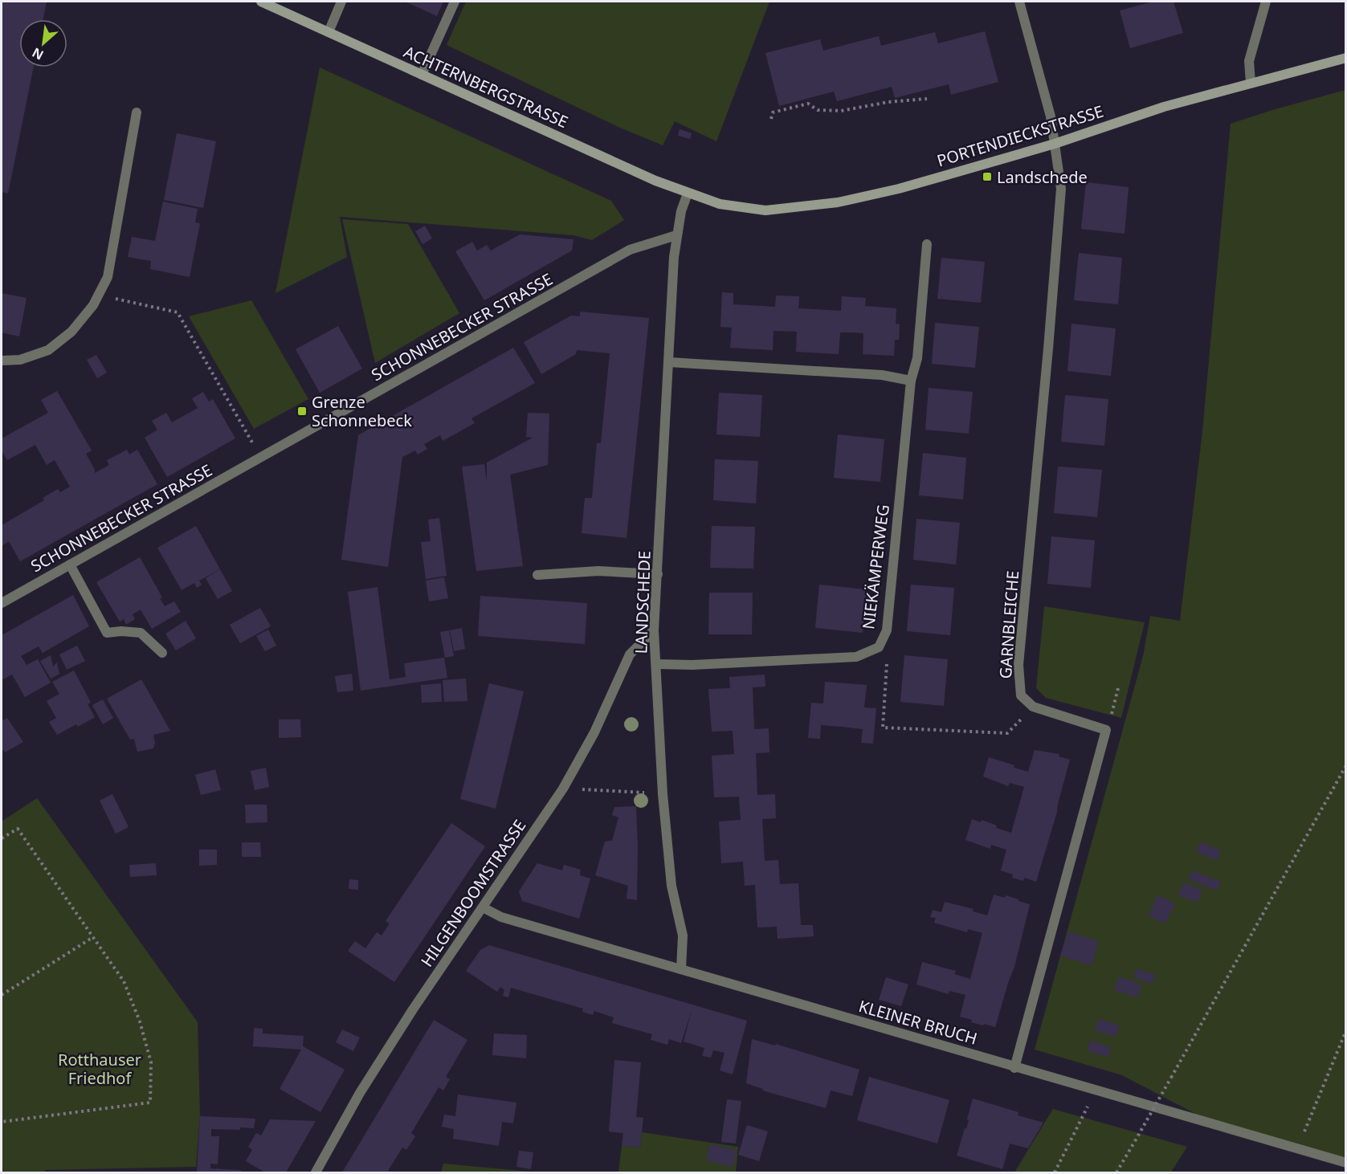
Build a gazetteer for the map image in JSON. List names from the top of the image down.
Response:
{
  "streets": {
    "street": [
      "ACHTERNBERGSTRASSE",
      "PORTENDIECKSTRASSE",
      "SCHONNEBECKER STRASSE",
      "NIEKÄMPERWEG",
      "LANDSCHEDE",
      "GARNBLEICHE",
      "HILGENBOOMSTRASSE",
      "KLEINER BRUCH"
    ]
  },
  "crossings": [
    ["ACHTERNBERGSTRASSE", "PORTENDIECKSTRASSE"],
    ["PORTENDIECKSTRASSE", "GARNBLEICHE"],
    ["SCHONNEBECKER STRASSE", "LANDSCHEDE"],
    ["NIEKÄMPERWEG", "LANDSCHEDE"],
    ["LANDSCHEDE", "HILGENBOOMSTRASSE"],
    ["LANDSCHEDE", "KLEINER BRUCH"],
    ["HILGENBOOMSTRASSE", "KLEINER BRUCH"]
  ],
  "parks": ["Rotthauser Friedhof"],
  "places": {
    "transit": ["Landschede", "Grenze Schonnebeck"]
  },
  "north": "bottom left"
}
